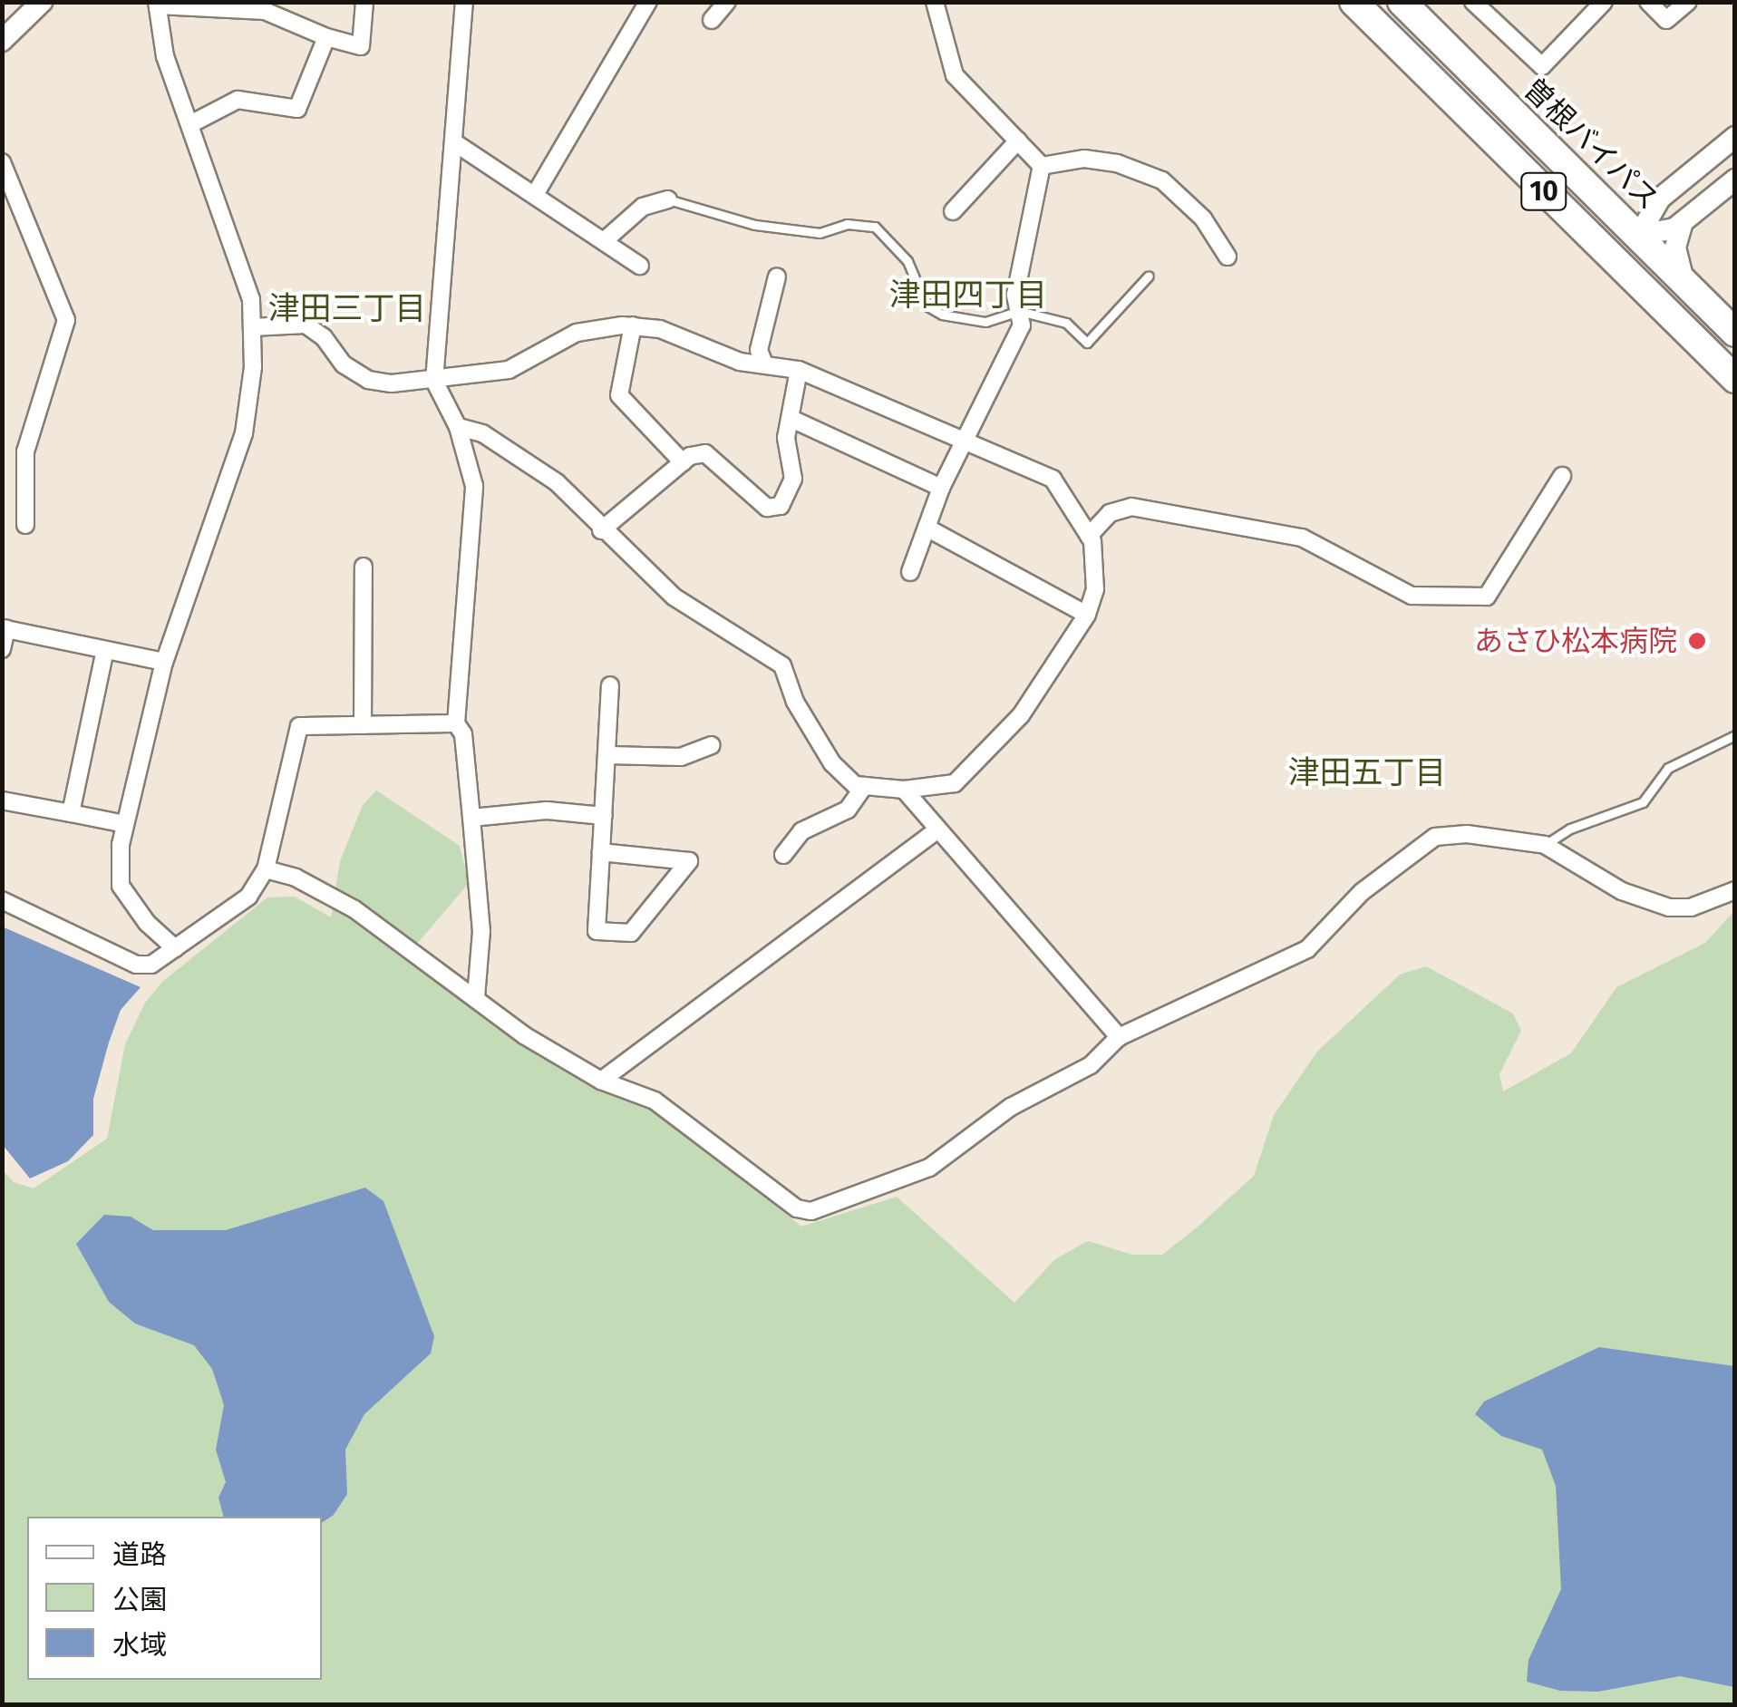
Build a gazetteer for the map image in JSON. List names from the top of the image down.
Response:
{
  "streets": {
    "highway": ["曽根バイパス", "10"]
  },
  "districts": ["津田四丁目", "津田三丁目", "津田五丁目"],
  "places": ["あさひ松本病院"],
  "legend": ["道路", "公園", "水域"]
}
